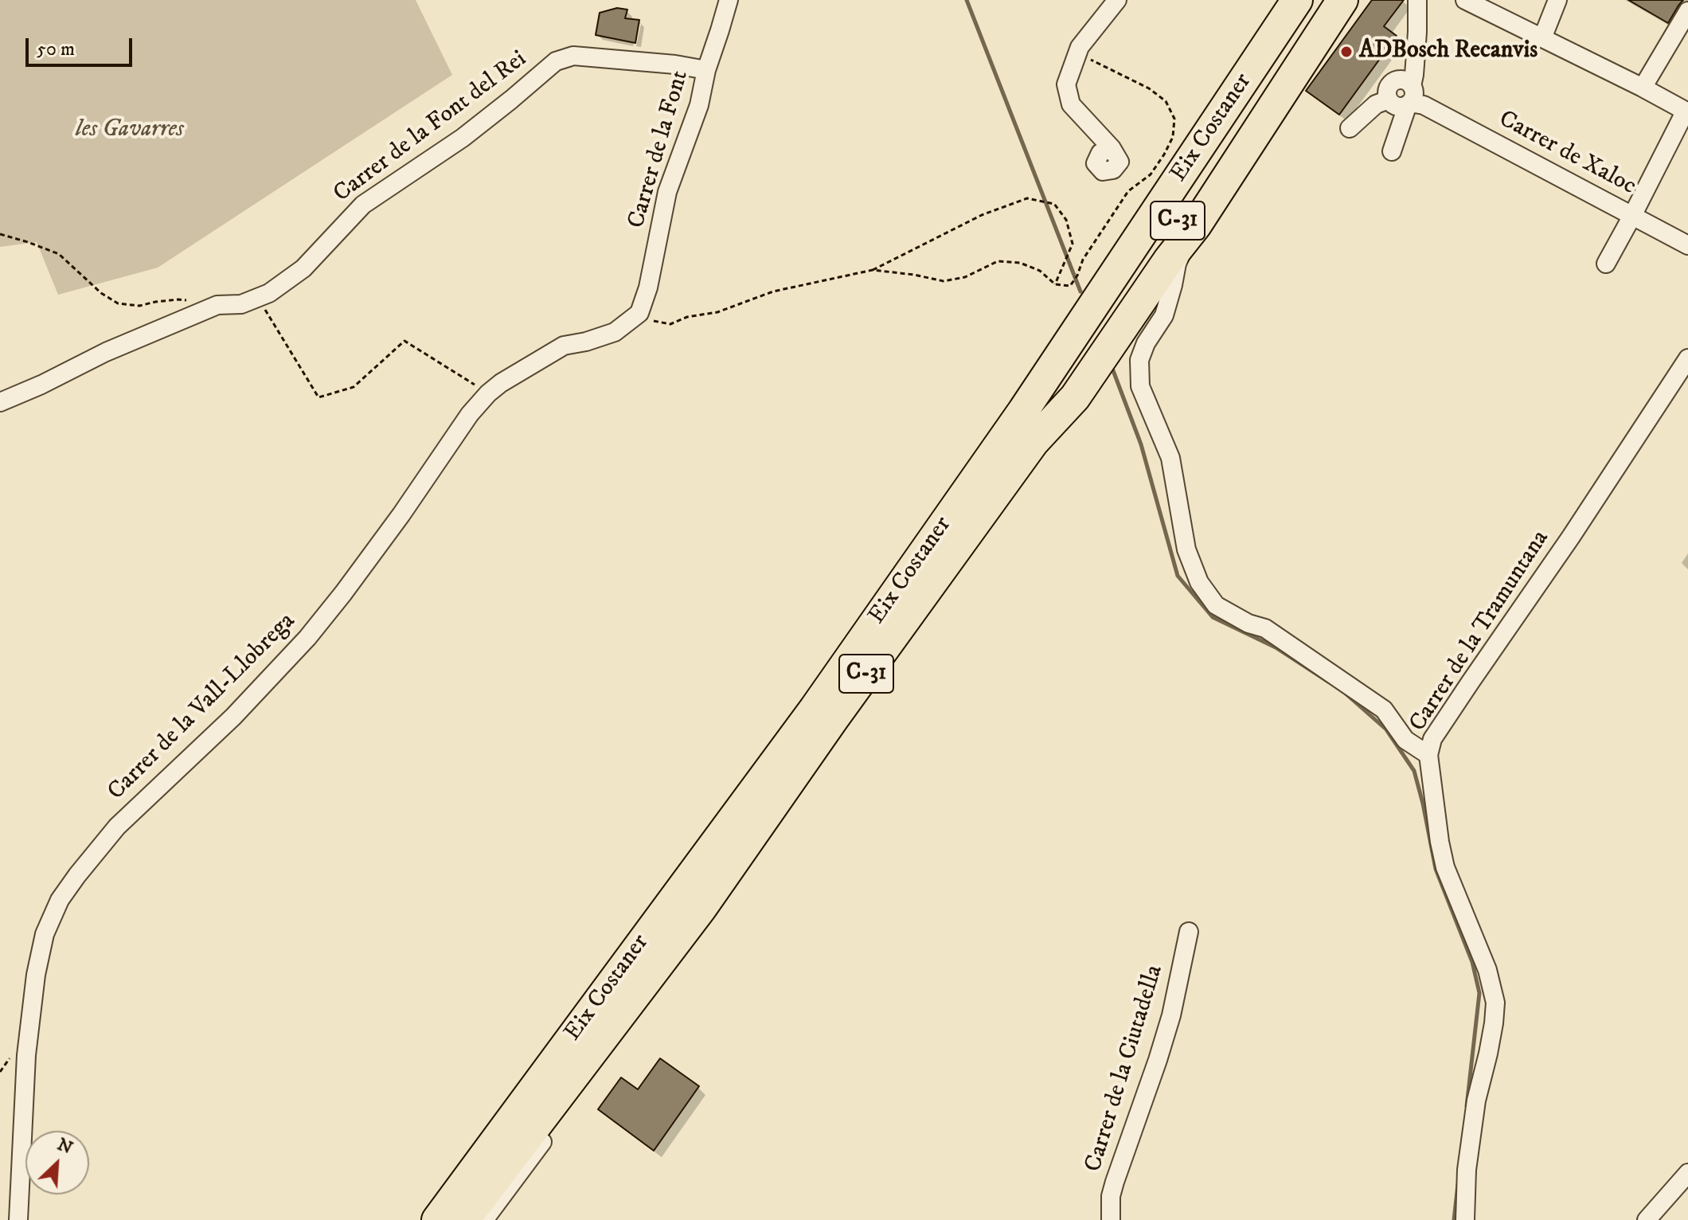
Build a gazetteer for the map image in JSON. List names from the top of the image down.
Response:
{
  "streets": {
    "highway": ["Eix Costaner", "C-31"],
    "street": [
      "Carrer de la Font del Rei",
      "Carrer de la Font",
      "Carrer de Xaloc",
      "Carrer de la Tramuntana",
      "Carrer de la Vall-Llobrega",
      "Carrer de la Ciutadella"
    ]
  },
  "crossings": [
    ["Carrer de la Font del Rei", "Carrer de la Font"],
    ["Eix Costaner", "C-31"],
    ["Carrer de la Font", "Carrer de la Vall-Llobrega"]
  ],
  "parks": ["les Gavarres"],
  "places": ["ADBosch Recanvis"],
  "scale_bar": "50 m",
  "north": "top right"
}
